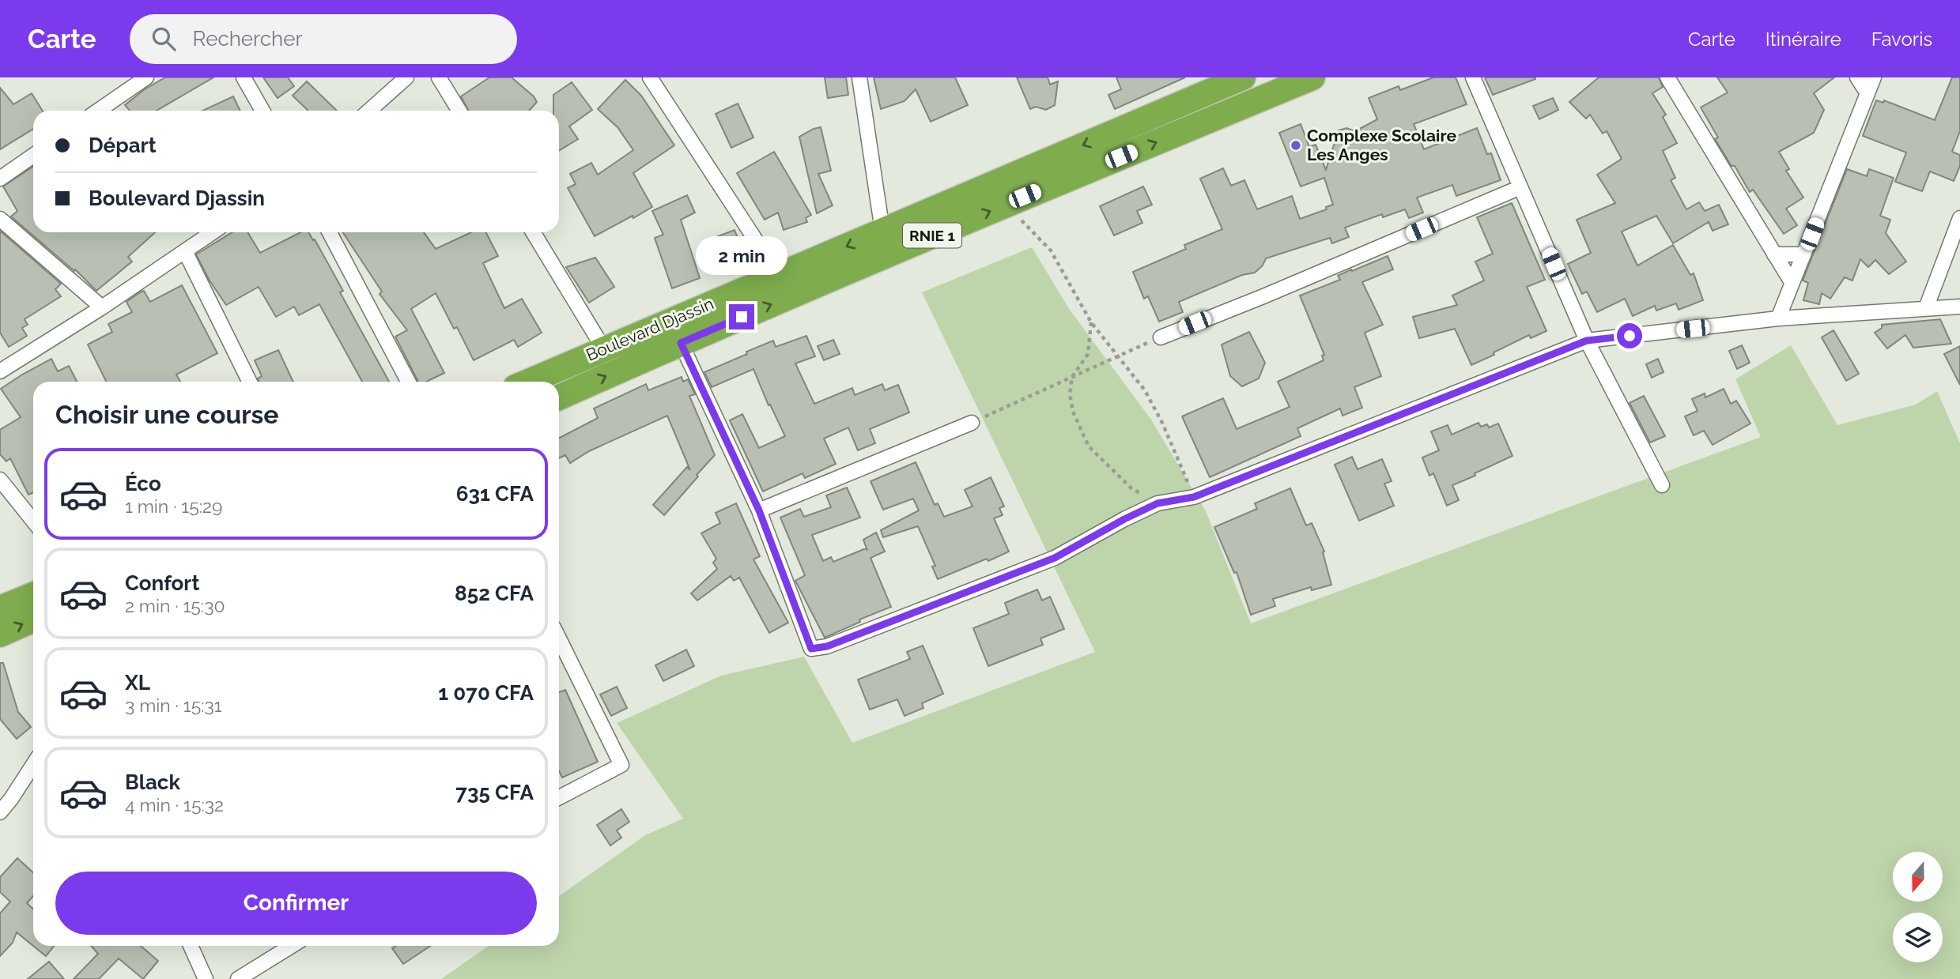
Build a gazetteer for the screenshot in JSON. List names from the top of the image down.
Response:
{
  "streets": {
    "highway": ["RNIE 1", "Boulevard Djassin"]
  },
  "places": ["Complexe Scolaire Les Anges"],
  "north": "bottom",
  "page": {
    "header": "Carte",
    "search": "Rechercher",
    "nav": ["Carte", "Itinéraire", "Favoris"],
    "banner": ["Départ", "Boulevard Djassin"],
    "bubble": "2 min",
    "heading": "Choisir une course",
    "list": [
      {
        "name": "Éco",
        "note": "1 min · 15:29",
        "value": "631 CFA"
      },
      {
        "name": "Confort",
        "note": "2 min · 15:30",
        "value": "852 CFA"
      },
      {
        "name": "XL",
        "note": "3 min · 15:31",
        "value": "1 070 CFA"
      },
      {
        "name": "Black",
        "note": "4 min · 15:32",
        "value": "735 CFA"
      }
    ],
    "buttons": "Confirmer"
  }
}
